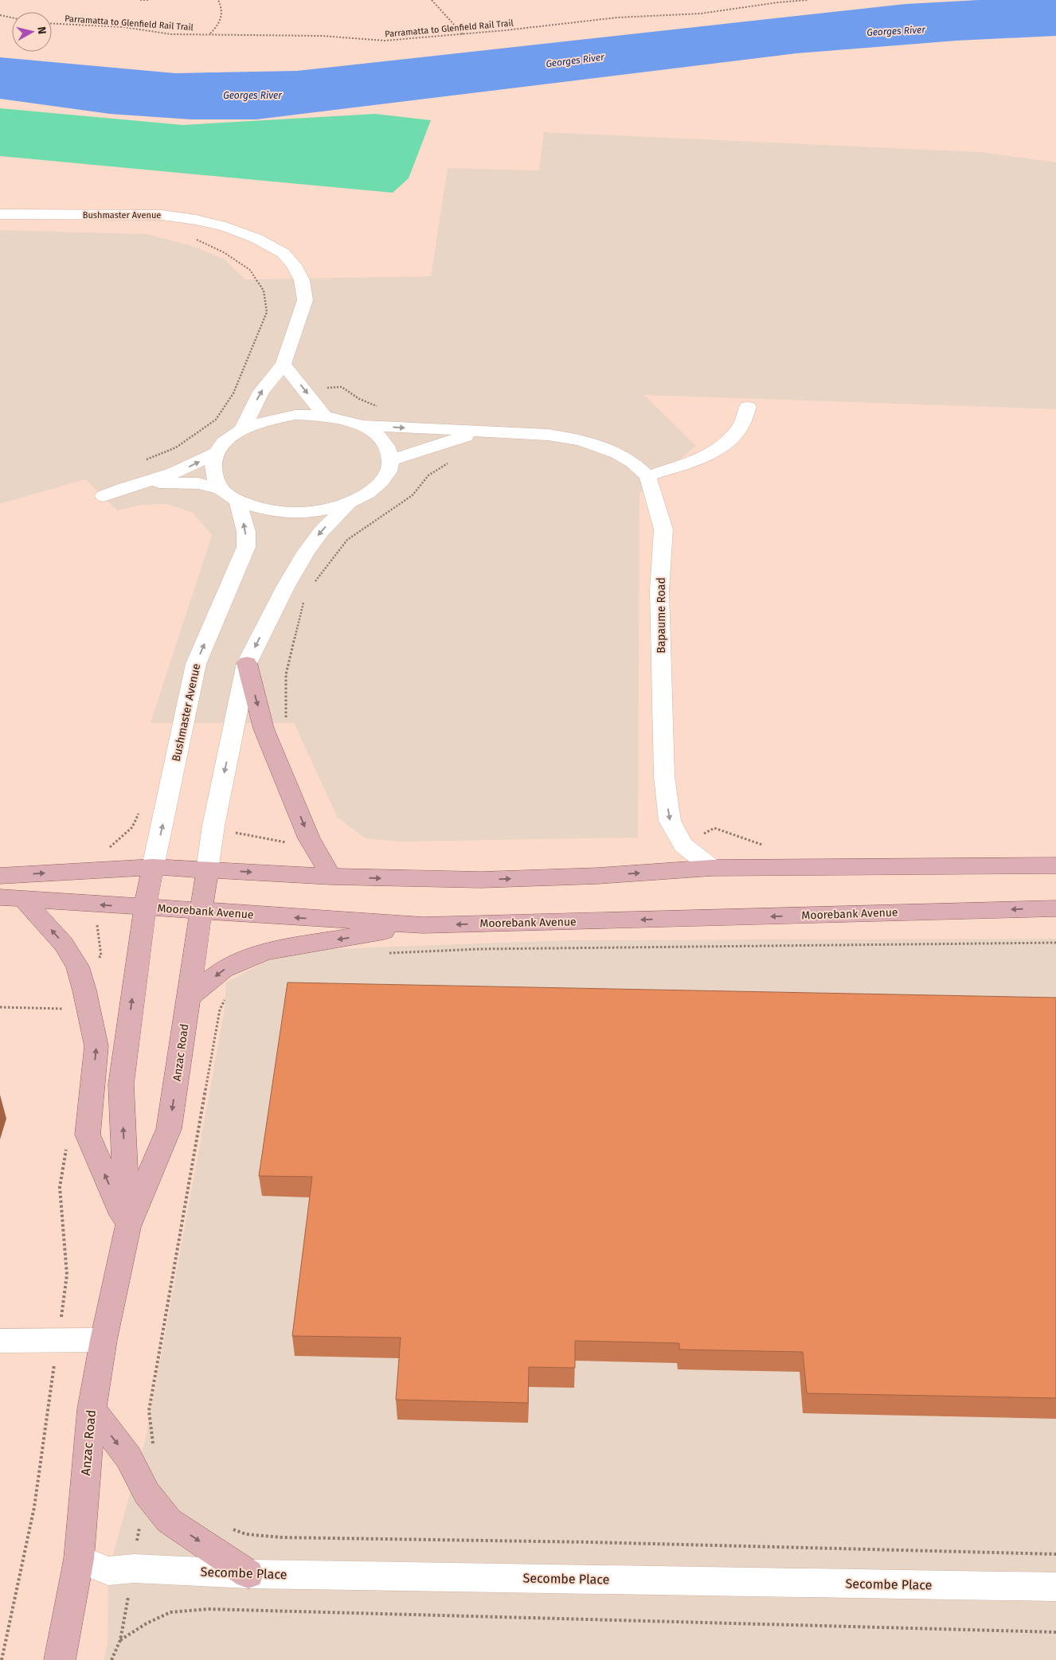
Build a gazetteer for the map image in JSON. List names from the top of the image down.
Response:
{
  "streets": {
    "main road": ["Bushmaster Avenue", "Moorebank Avenue", "Anzac Road"],
    "street": ["Bapaume Road", "Secombe Place"],
    "path": ["Parramatta to Glenfield Rail Trail"]
  },
  "crossings": [
    ["Bushmaster Avenue", "Moorebank Avenue"],
    ["Bushmaster Avenue", "Anzac Road"],
    ["Moorebank Avenue", "Anzac Road"],
    ["Anzac Road", "Secombe Place"]
  ],
  "one_way": ["Bapaume Road"],
  "water": ["Georges River"],
  "north": "right"
}
